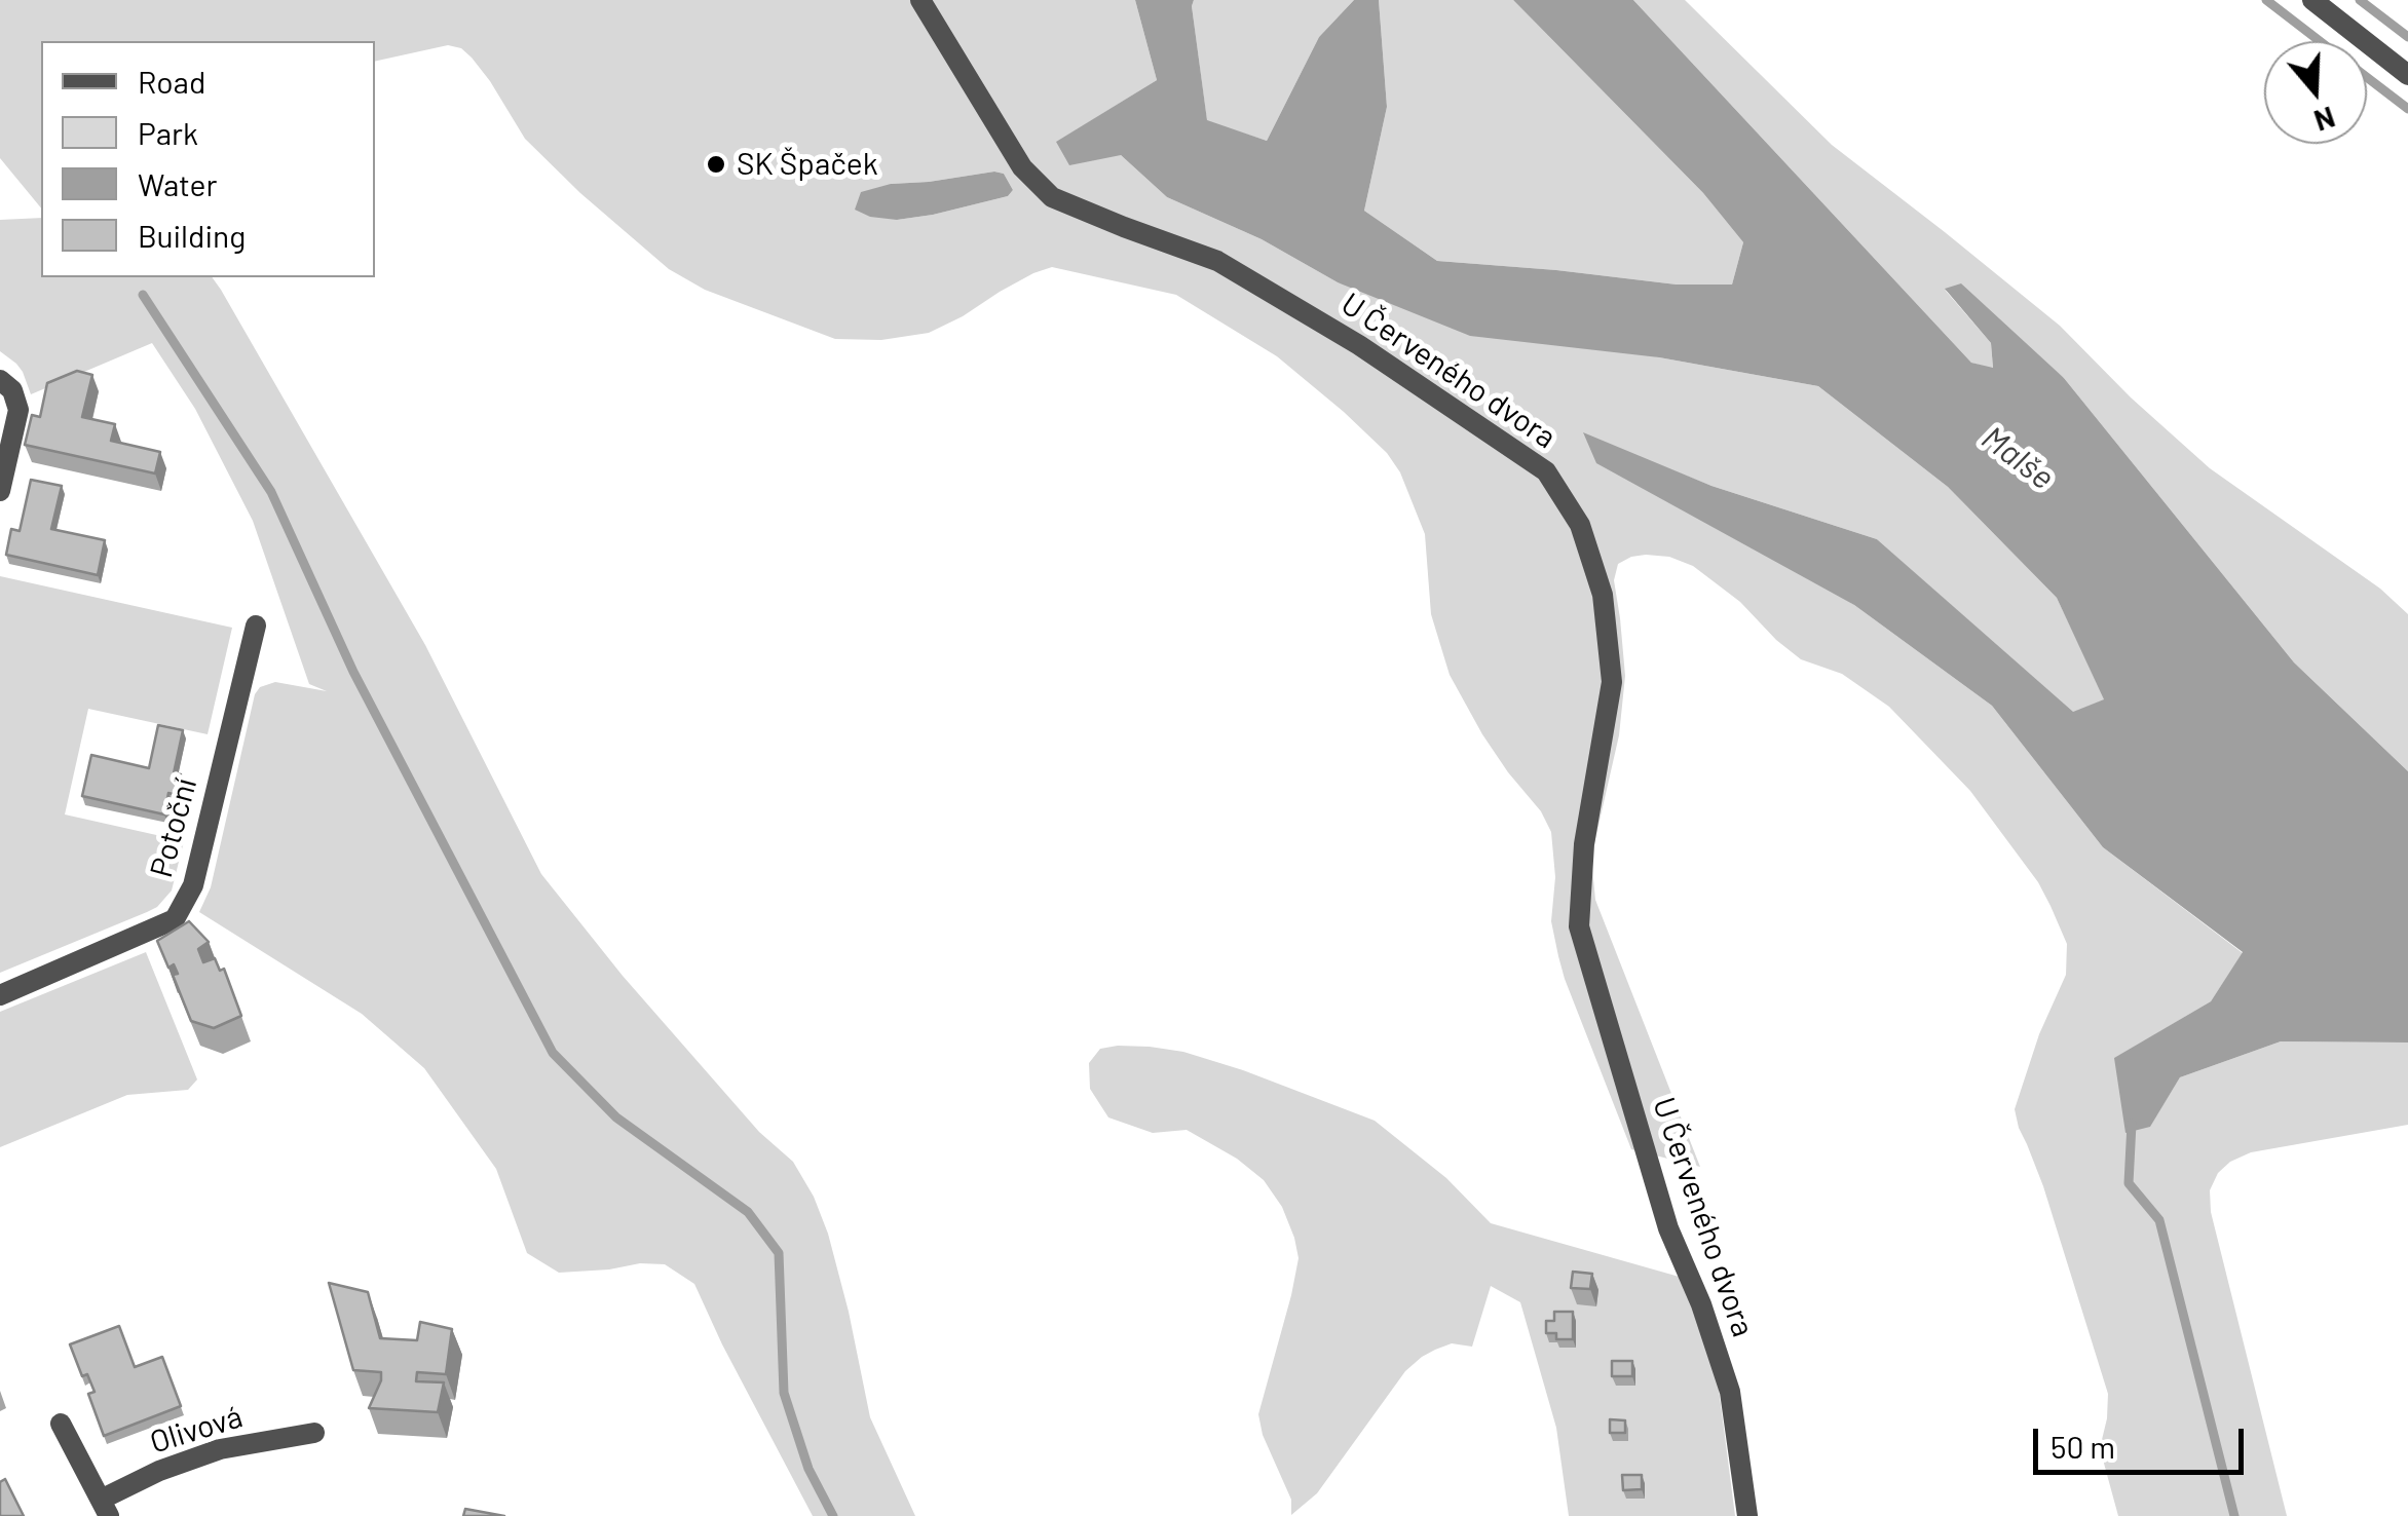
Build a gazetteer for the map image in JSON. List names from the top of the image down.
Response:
{
  "streets": {
    "street": ["U Červeného dvora", "Potoční", "Olivová"]
  },
  "water": ["Malše"],
  "places": ["SK Špaček"],
  "legend": [
    "Road",
    "Park",
    "Water",
    "Building"
  ],
  "scale_bar": "50 m",
  "north": "bottom"
}
